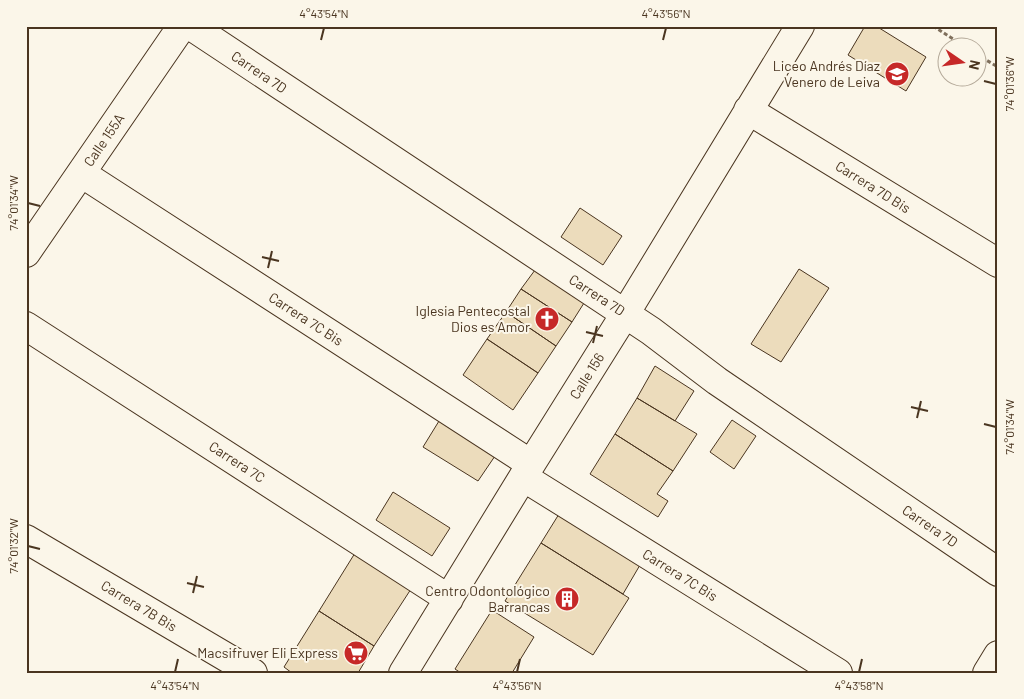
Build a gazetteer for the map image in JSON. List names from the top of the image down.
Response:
{
  "streets": {
    "street": [
      "Carrera 7D",
      "Calle 155A",
      "Carrera 7D Bis",
      "Carrera 7C Bis",
      "Calle 156",
      "Carrera 7C",
      "Carrera 7B Bis"
    ]
  },
  "crossings": [
    ["Carrera 7D", "Calle 156"],
    ["Calle 155A", "Carrera 7C Bis"],
    ["Carrera 7D Bis", "Calle 156"],
    ["Carrera 7C Bis", "Calle 156"],
    ["Calle 156", "Carrera 7C"]
  ],
  "places": {
    "school or university": ["Liceo Andrés Díaz Venero de Leiva"],
    "church": ["Iglesia Pentecostal Dios es Amor"],
    "building": ["Centro Odontológico Barrancas"],
    "supermarket": ["Macsifruver Eli Express"]
  },
  "north": "right",
  "coordinates": [
    "4°43'54\"N",
    "4°43'56\"N",
    "74°01'36\"W",
    "74°01'34\"W",
    "74°01'32\"W",
    "4°43'58\"N"
  ]
}
